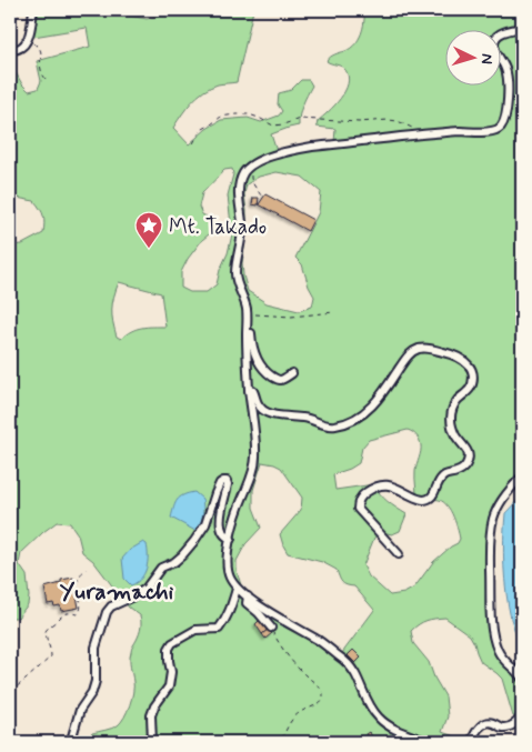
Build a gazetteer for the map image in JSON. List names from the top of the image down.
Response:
{
  "districts": ["Yuramachi"],
  "places": {
    "place": ["Mt. Takado"]
  },
  "north": "right"
}
